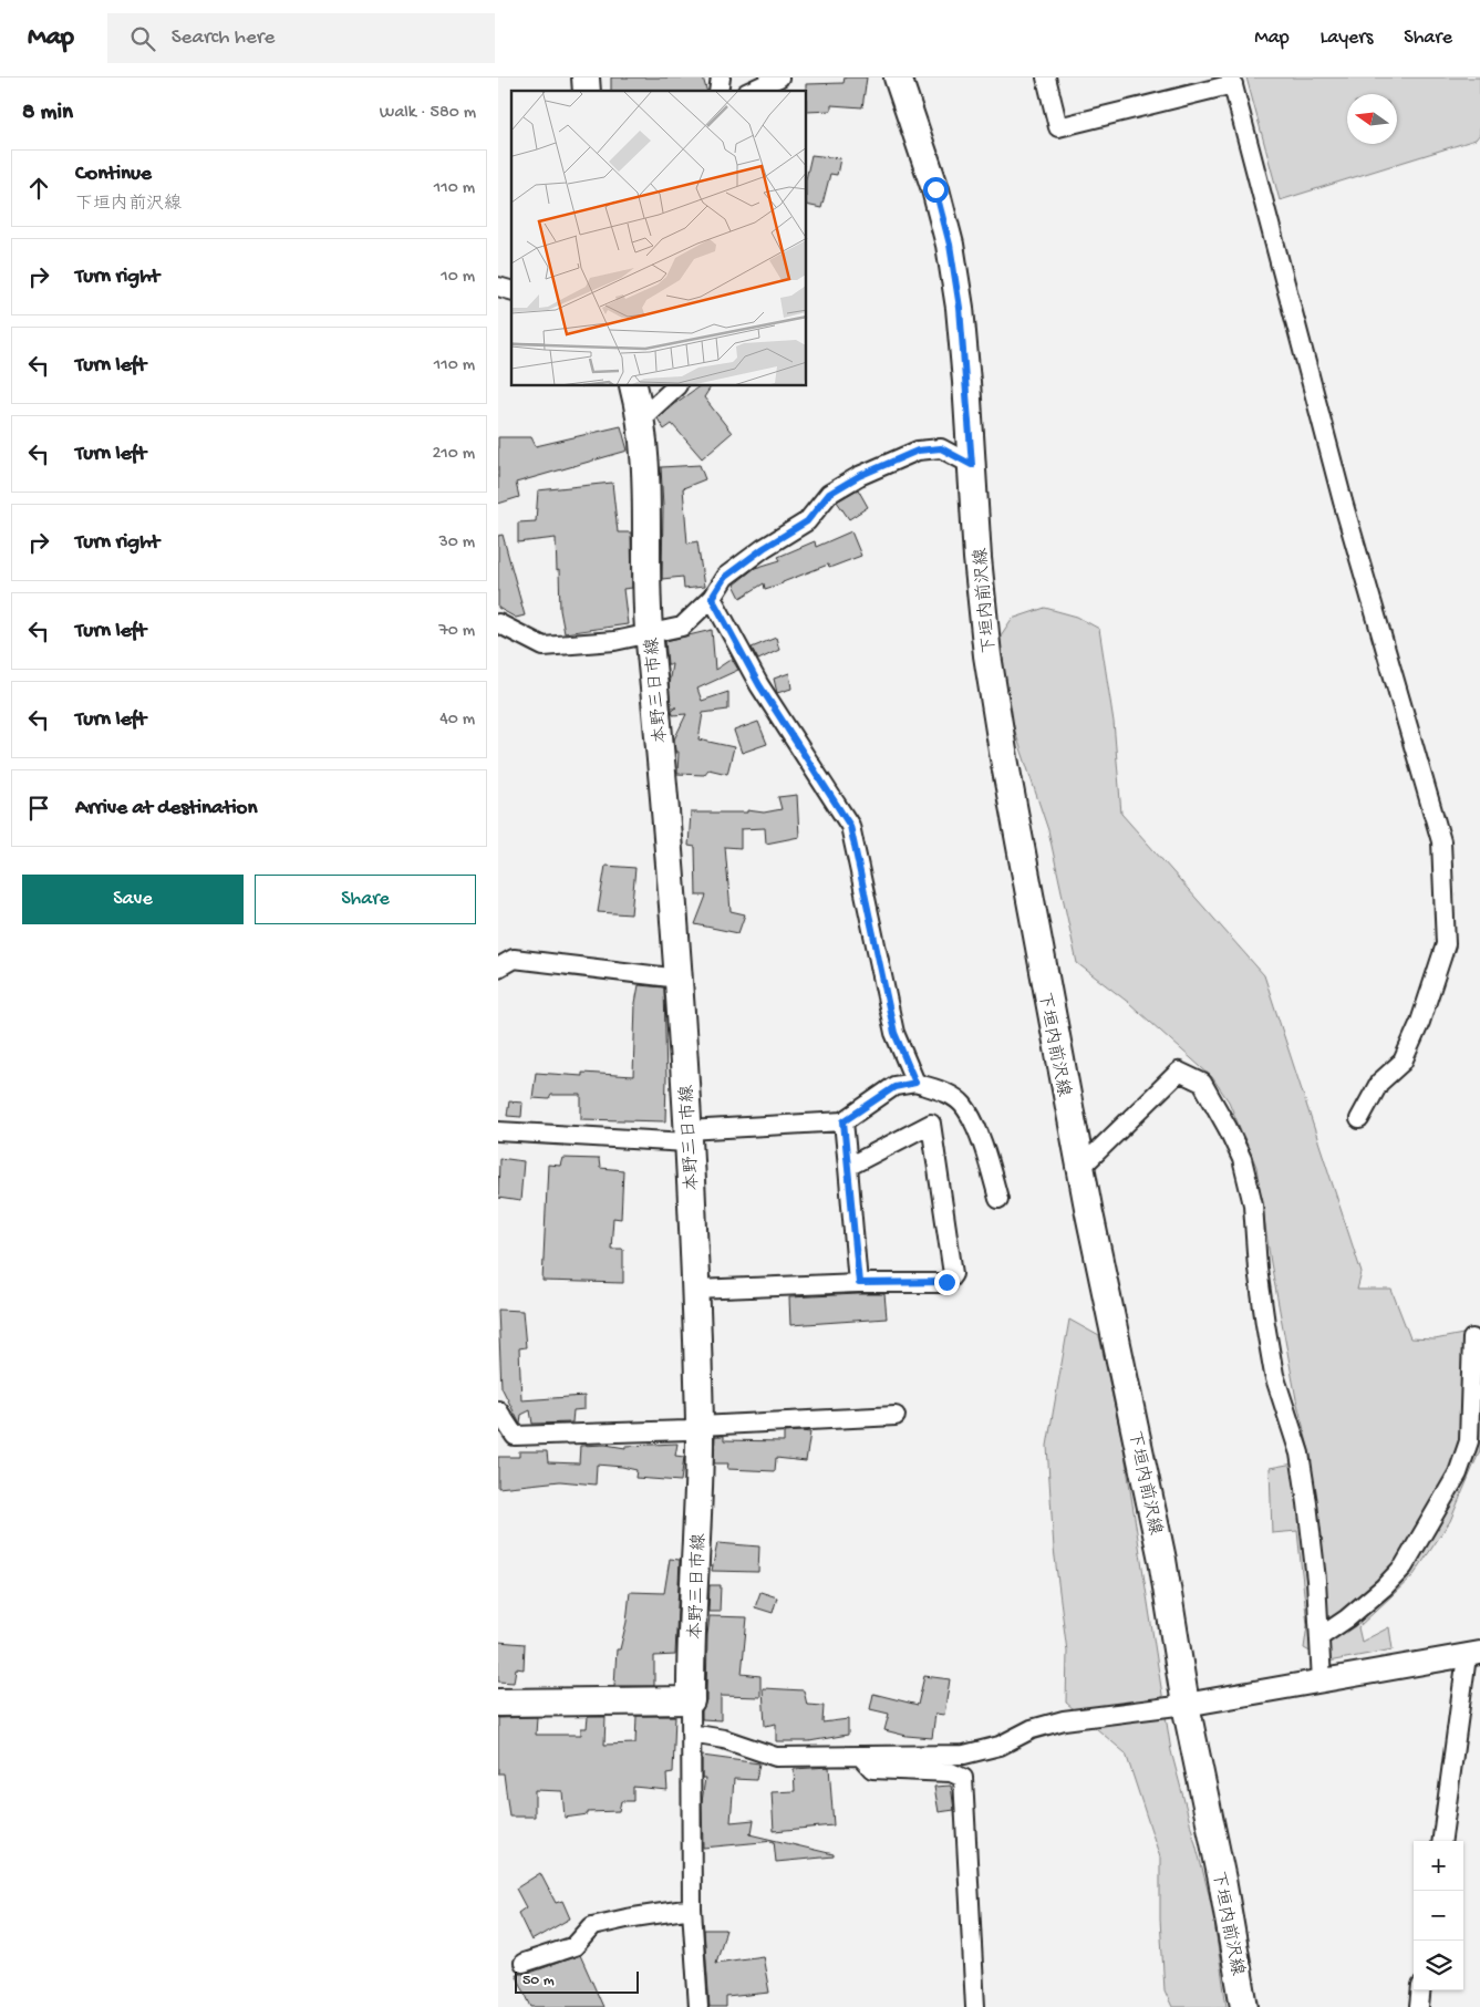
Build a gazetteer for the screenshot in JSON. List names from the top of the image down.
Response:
{
  "streets": {
    "main road": ["下垣内前沢線", "本野三日市線"]
  },
  "scale_bar": "50 m",
  "north": "left",
  "page": {
    "header": "Map",
    "search": "Search here",
    "nav": ["Map", "Layers", "Share"],
    "heading": ["8 min", "Walk · 580 m"],
    "list": [
      ["Continue", "下垣内前沢線", "110 m"],
      ["Turn right", "10 m"],
      ["Turn left", "110 m"],
      ["Turn left", "210 m"],
      ["Turn right", "30 m"],
      ["Turn left", "70 m"],
      ["Turn left", "40 m"],
      "Arrive at destination"
    ],
    "buttons": ["Save", "Share"],
    "map_buttons": ["+", "−"],
    "scale": "50 m"
  }
}
